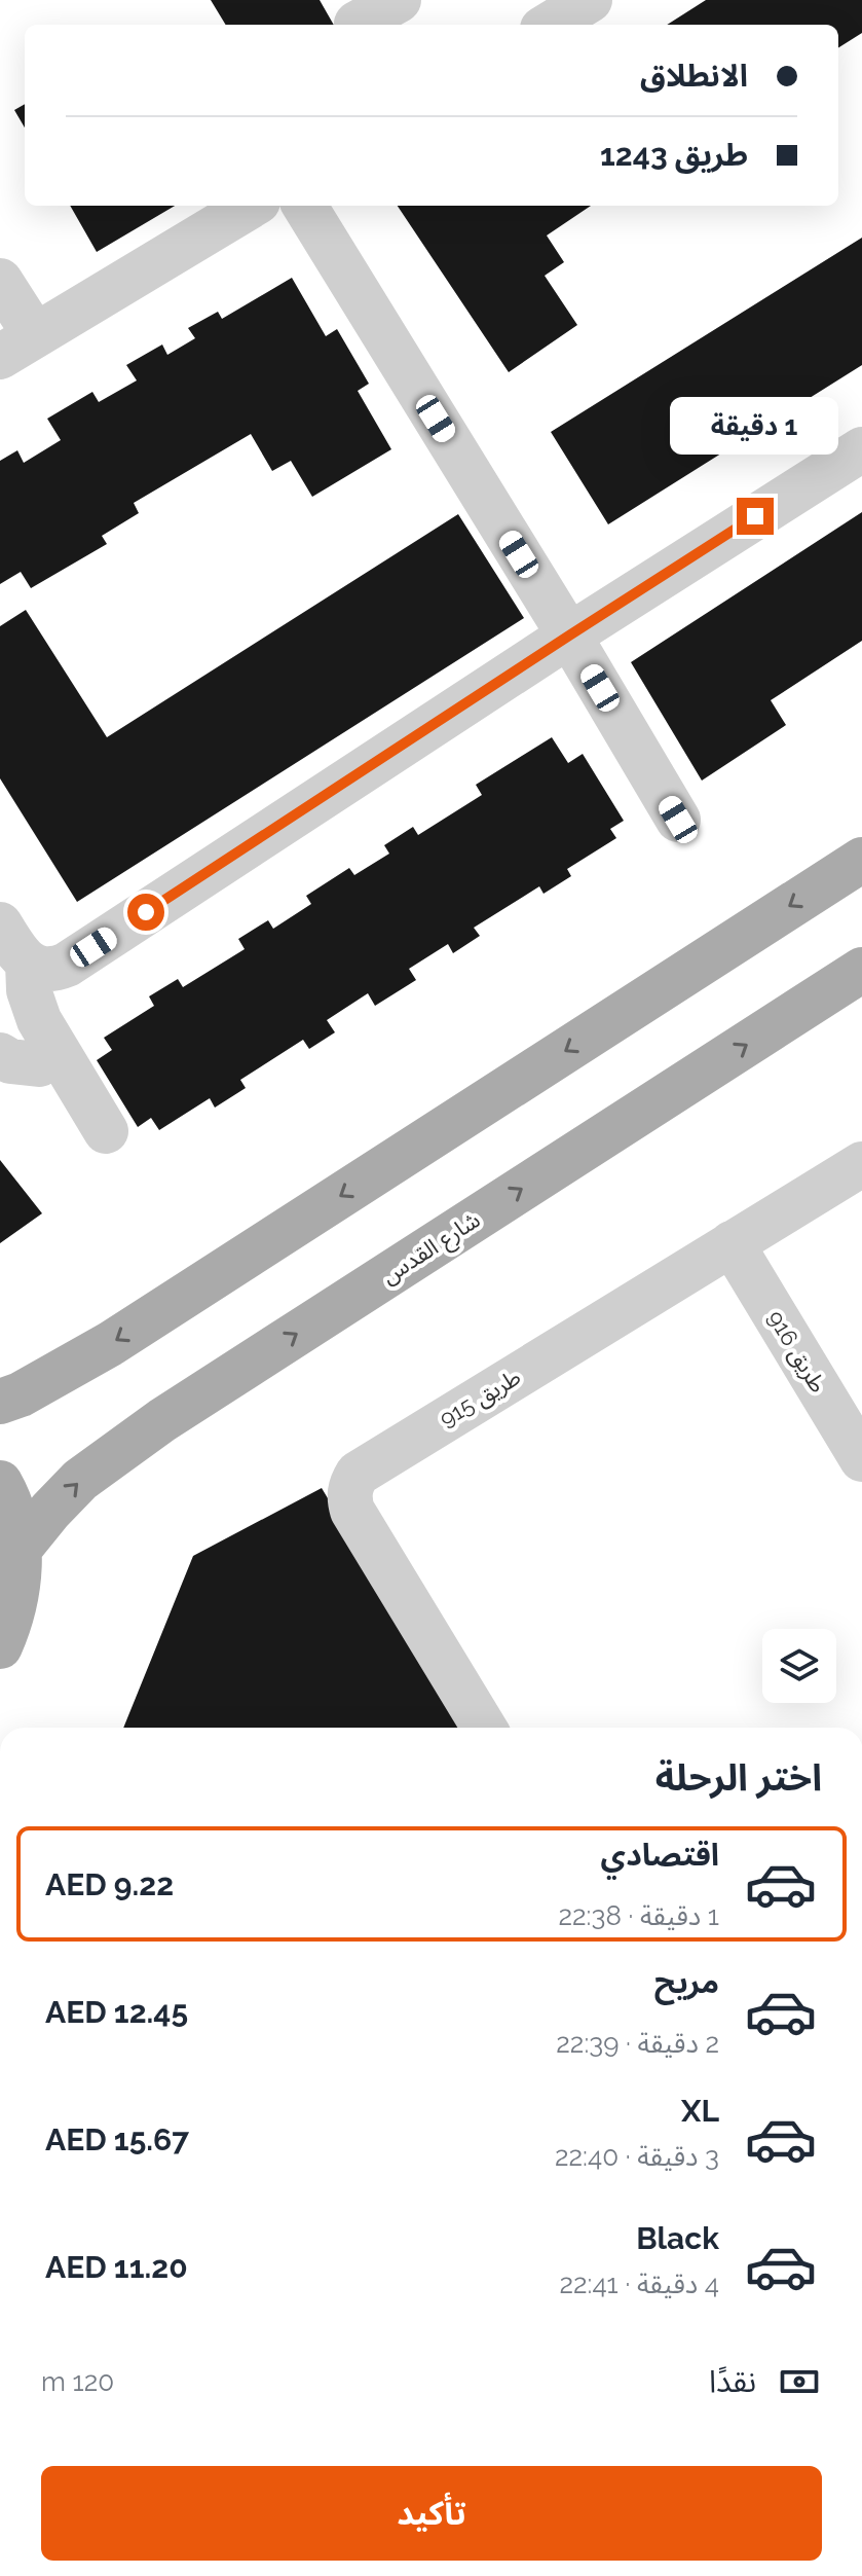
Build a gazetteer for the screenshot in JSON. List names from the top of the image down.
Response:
{
  "streets": {
    "main road": ["شارع القدس"],
    "street": ["طريق 916", "طريق 915"]
  },
  "crossings": [
    ["طريق 916", "طريق 915"]
  ],
  "page": {
    "banner": ["الانطلاق", "طريق 1243"],
    "bubble": "1 دقيقة",
    "heading": "اختر الرحلة",
    "list": [
      {
        "name": "اقتصادي",
        "note": "1 دقيقة · 22:38",
        "value": "AED 9.22"
      },
      {
        "name": "مريح",
        "note": "2 دقيقة · 22:39",
        "value": "AED 12.45"
      },
      {
        "name": "XL",
        "note": "3 دقيقة · 22:40",
        "value": "AED 15.67"
      },
      {
        "name": "Black",
        "note": "4 دقيقة · 22:41",
        "value": "AED 11.20"
      }
    ],
    "pay": ["نقدًا", "120 m"],
    "buttons": "تأكيد"
  }
}
